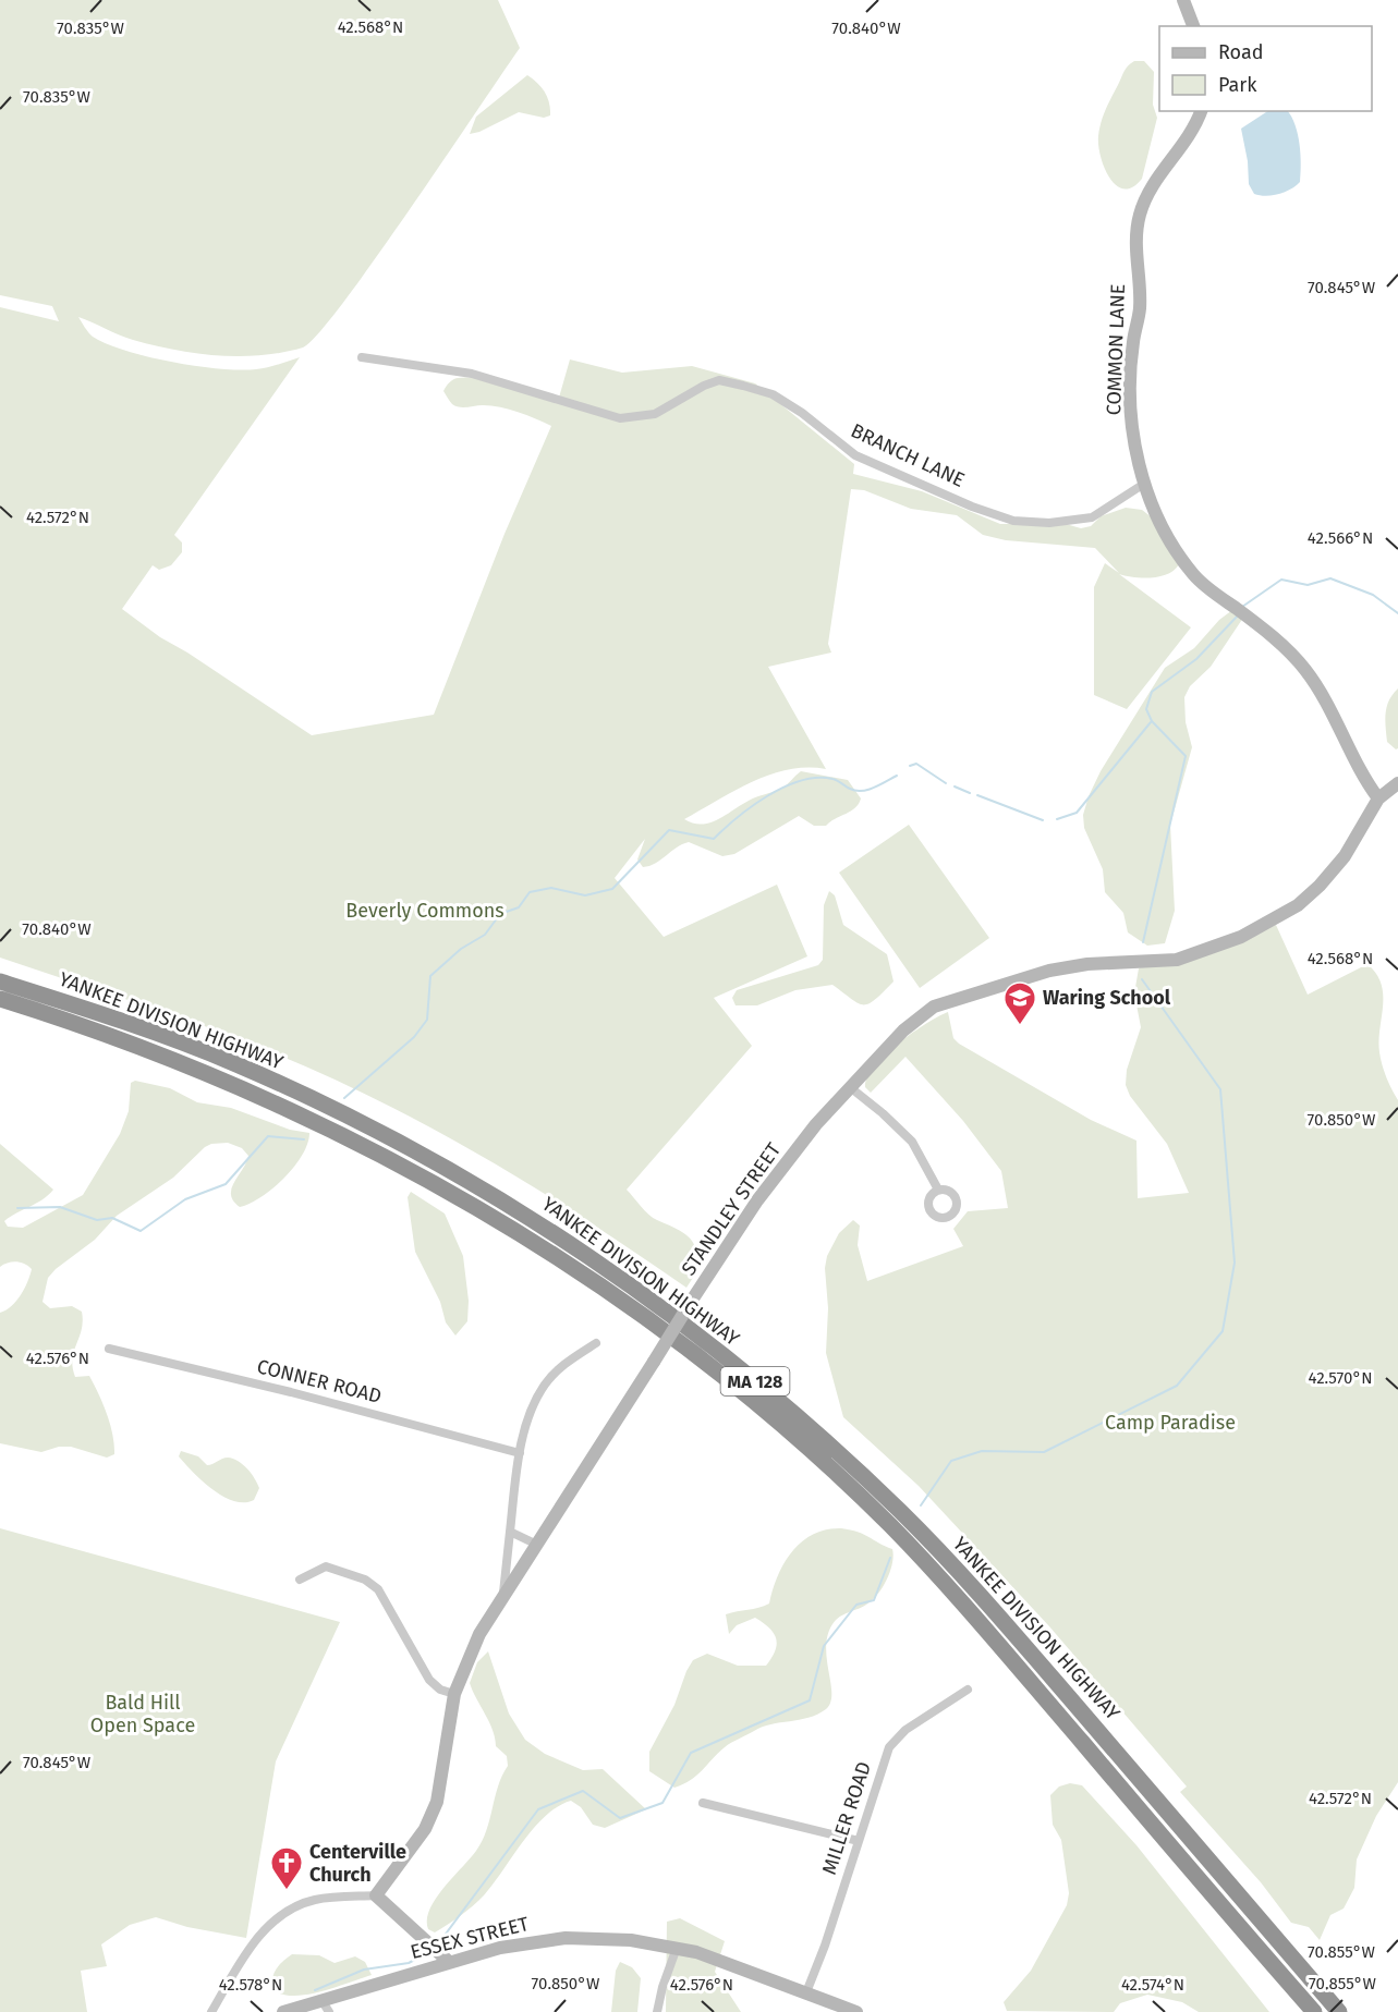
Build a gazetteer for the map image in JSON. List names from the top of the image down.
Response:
{
  "streets": {
    "highway": ["YANKEE DIVISION HIGHWAY", "MA 128"],
    "street": [
      "COMMON LANE",
      "BRANCH LANE",
      "STANDLEY STREET",
      "CONNER ROAD",
      "MILLER ROAD",
      "ESSEX STREET"
    ]
  },
  "crossings": [
    ["COMMON LANE", "BRANCH LANE"],
    ["COMMON LANE", "STANDLEY STREET"],
    ["MILLER ROAD", "ESSEX STREET"]
  ],
  "parks": ["Beverly Commons", "Camp Paradise", "Bald Hill Open Space"],
  "places": {
    "school or university": ["Waring School"],
    "church": ["Centerville Church"]
  },
  "legend": ["Road", "Park"],
  "coordinates": [
    "42.568°N",
    "70.835°W",
    "70.840°W",
    "70.845°W",
    "42.572°N",
    "42.566°N",
    "70.850°W",
    "42.576°N",
    "42.570°N",
    "70.855°W",
    "42.578°N",
    "42.574°N"
  ]
}
